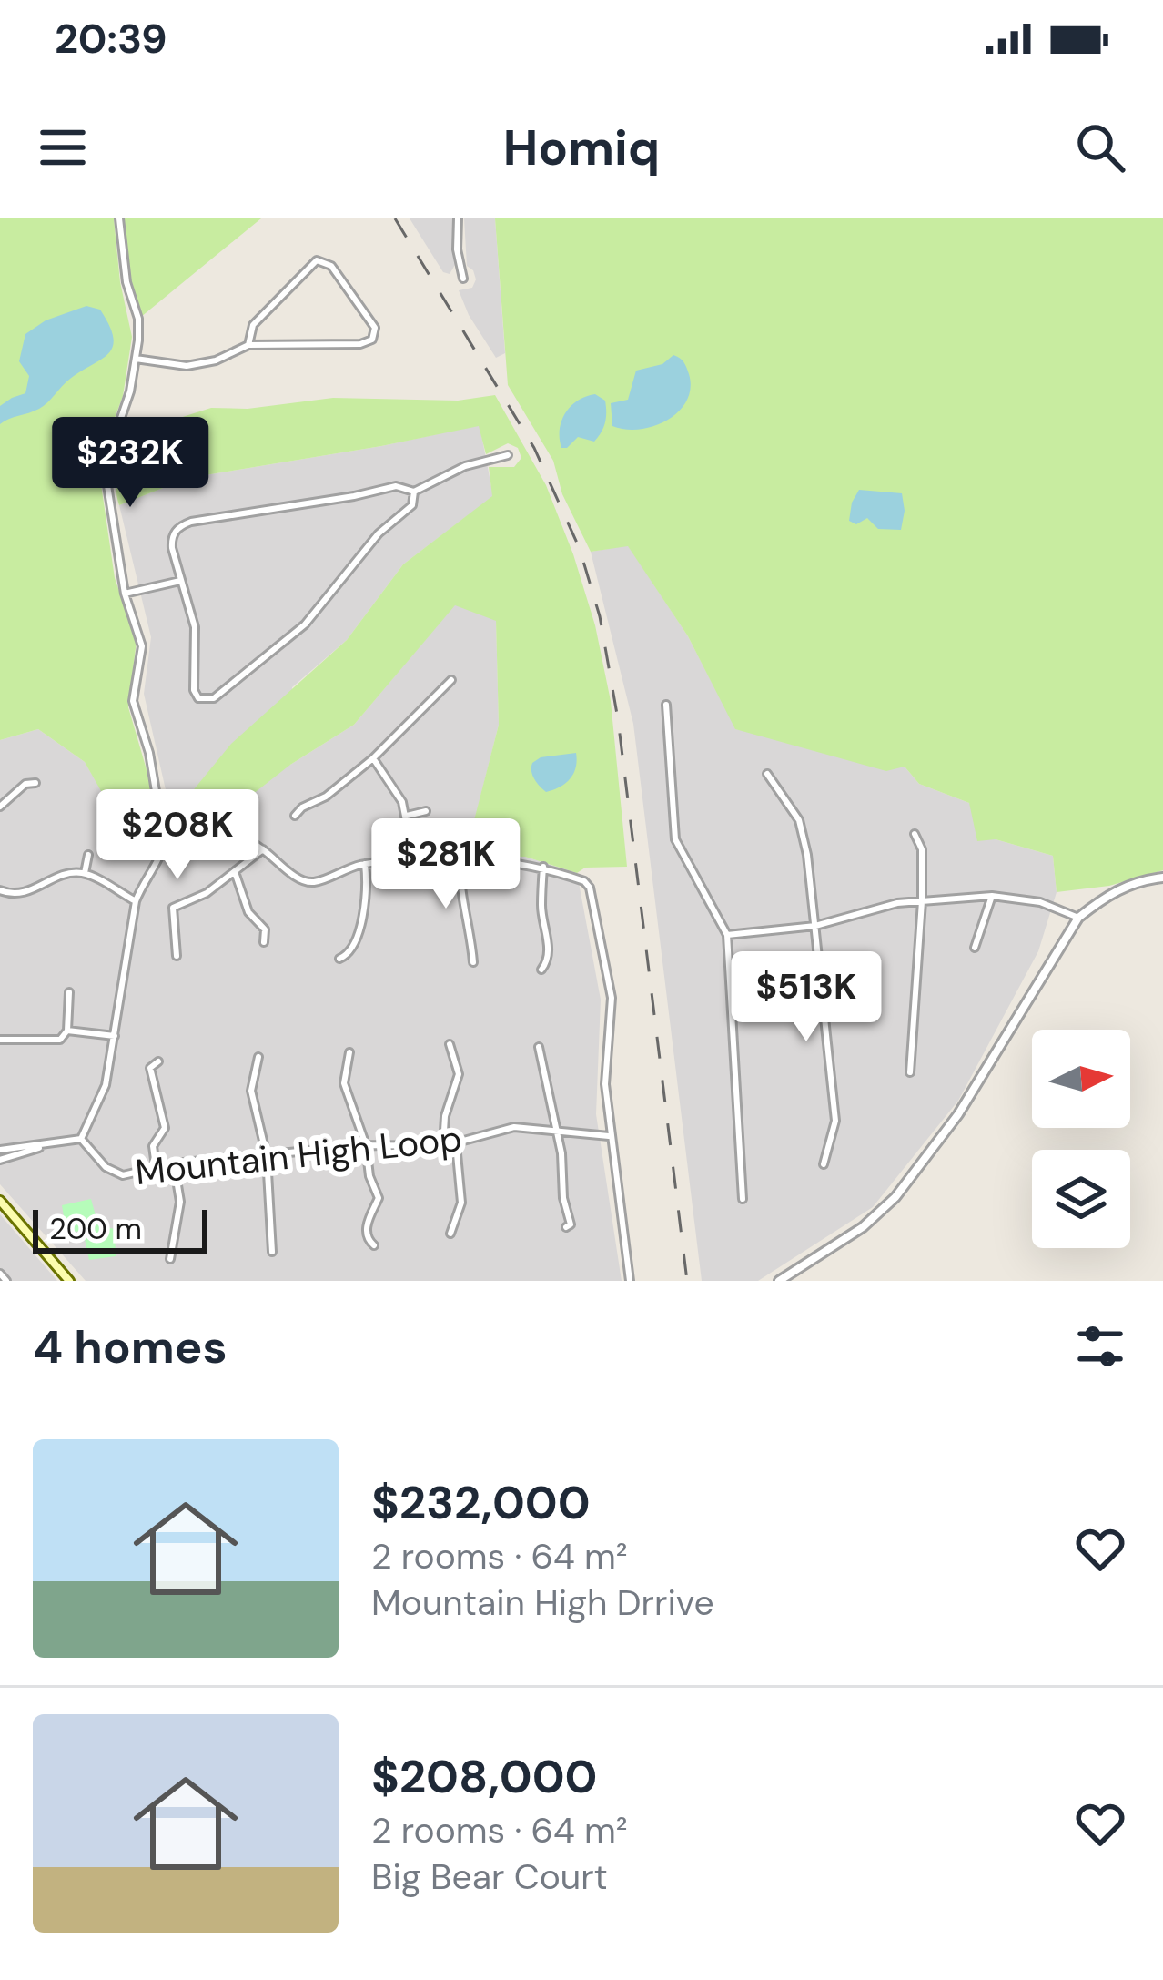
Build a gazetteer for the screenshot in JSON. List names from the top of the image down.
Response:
{
  "streets": {
    "street": ["Mountain High Loop"]
  },
  "scale_bar": "200 m",
  "north": "right",
  "page": {
    "status": "20:39",
    "header": "Homiq",
    "price": [
      "$232K",
      "$208K",
      "$281K",
      "$513K"
    ],
    "scale": "200 m",
    "heading": "4 homes",
    "list": [
      {
        "name": "$232,000",
        "note": "2 rooms · 64 m² · Mountain High Drrive"
      },
      {
        "name": "$208,000",
        "note": "2 rooms · 64 m² · Big Bear Court"
      }
    ]
  }
}
